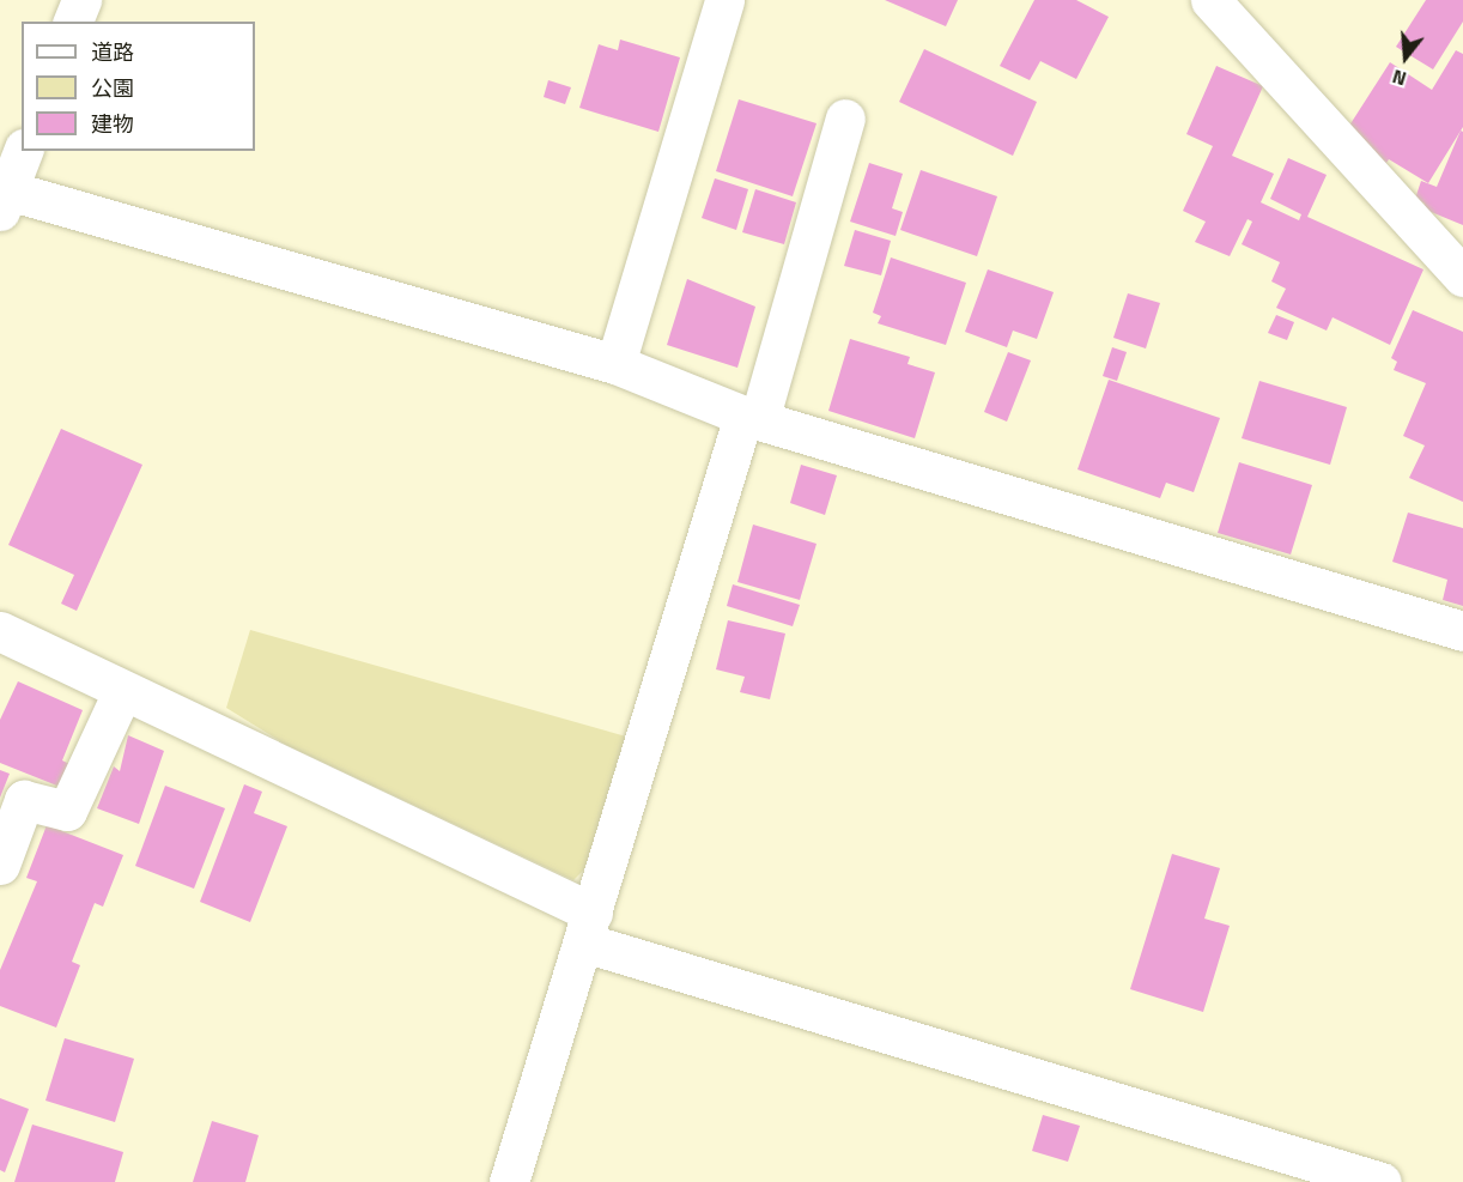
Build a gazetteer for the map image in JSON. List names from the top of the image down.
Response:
{
  "legend": ["道路", "公園", "建物"],
  "north": "bottom"
}
